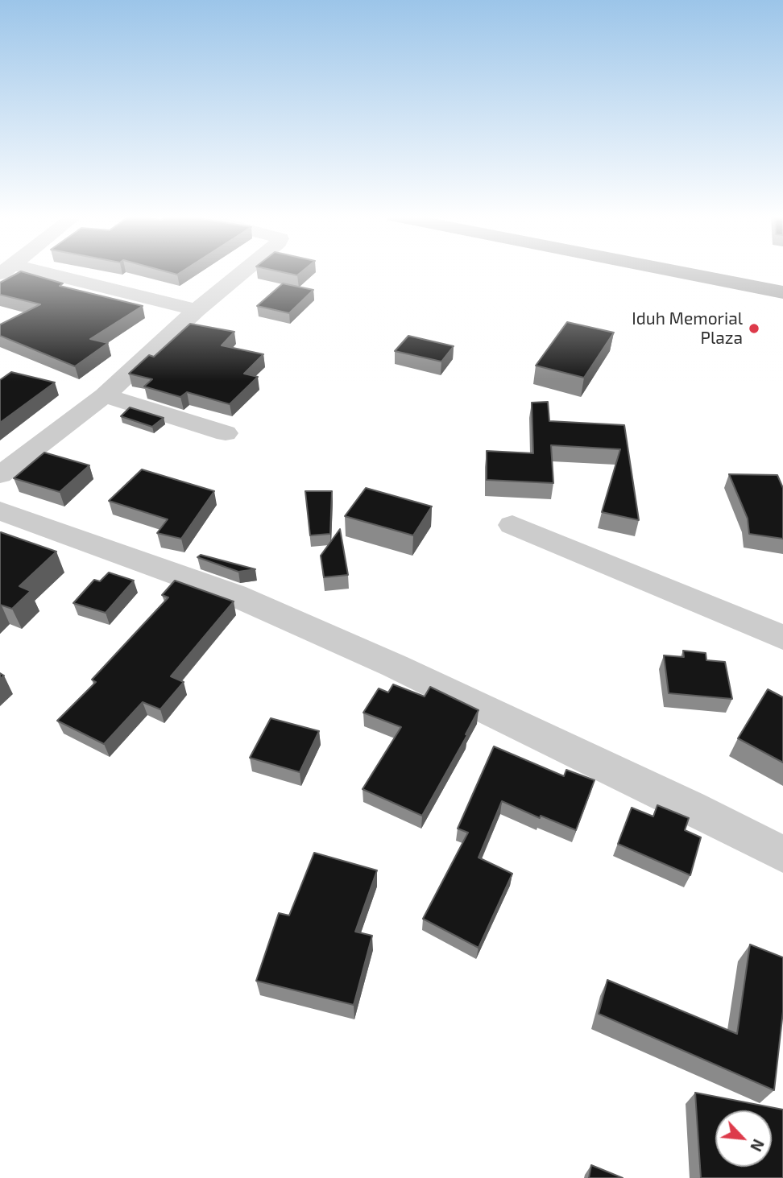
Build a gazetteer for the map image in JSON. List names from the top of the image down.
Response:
{
  "places": ["Iduh Memorial Plaza"],
  "north": "bottom right"
}
